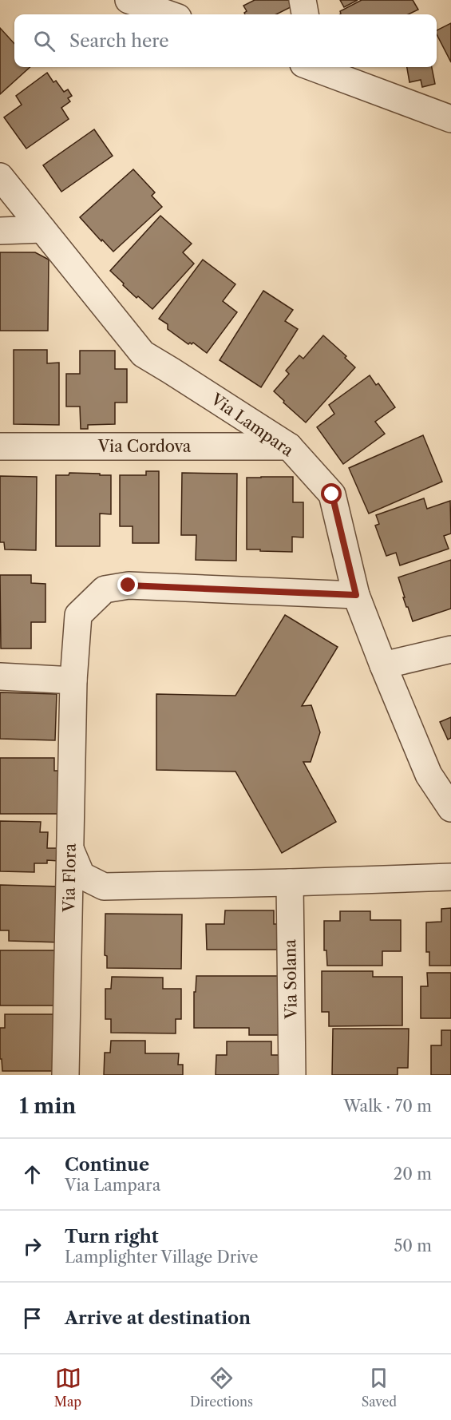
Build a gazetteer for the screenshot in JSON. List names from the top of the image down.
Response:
{
  "streets": {
    "street": [
      "Via Lampara",
      "Via Cordova",
      "Via Flora",
      "Via Solana"
    ]
  },
  "crossings": [
    ["Via Lampara", "Via Cordova"],
    ["Via Lampara", "Via Flora"]
  ],
  "page": {
    "search": "Search here",
    "heading": ["1 min", "Walk · 70 m"],
    "list": [
      ["Continue", "Via Lampara", "20 m"],
      ["Turn right", "Lamplighter Village Drive", "50 m"],
      "Arrive at destination"
    ],
    "nav": ["Map", "Directions", "Saved"]
  }
}
